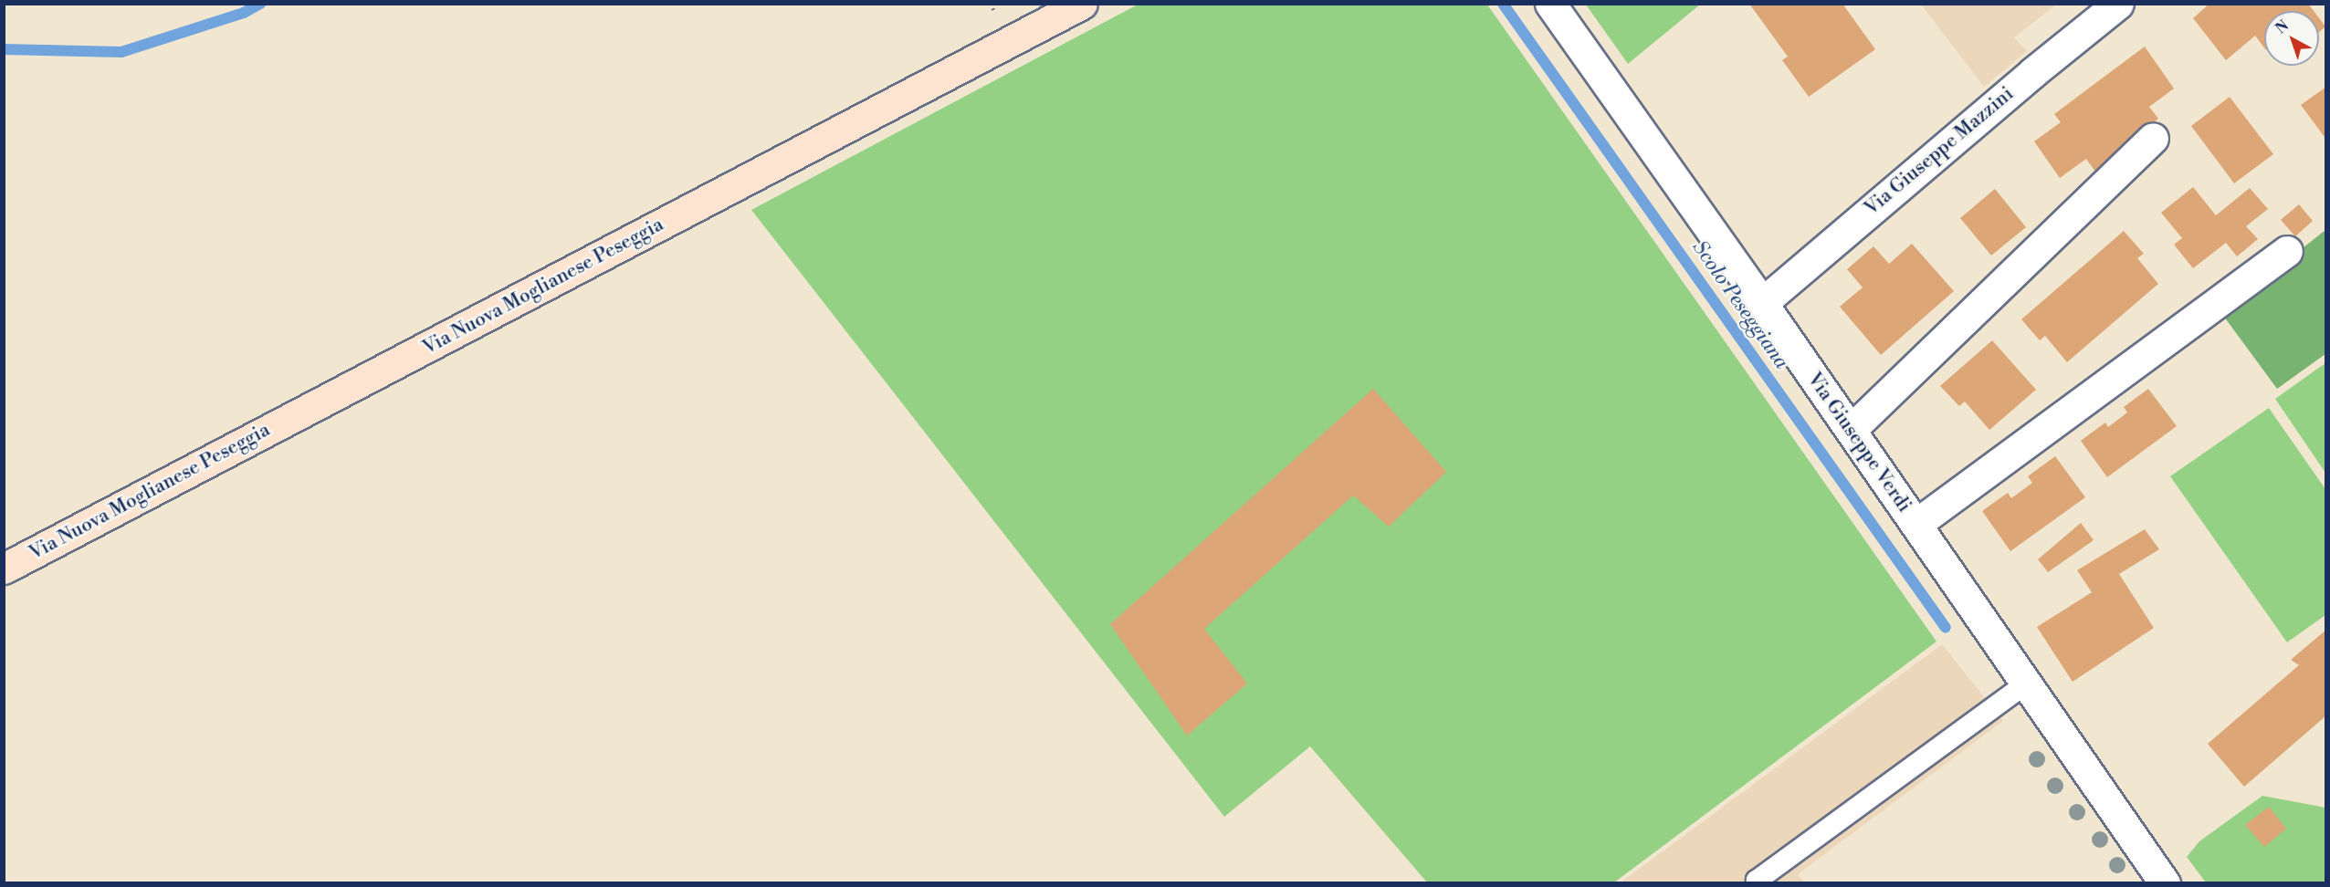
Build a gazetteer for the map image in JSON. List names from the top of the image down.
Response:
{
  "streets": {
    "main road": ["Via Nuova Moglianese Peseggia"],
    "street": ["Via Giuseppe Mazzini", "Via Giuseppe Verdi"]
  },
  "crossings": [
    ["Via Giuseppe Mazzini", "Via Giuseppe Verdi"]
  ],
  "water": ["Scolo Peseggiana"],
  "north": "top left"
}
